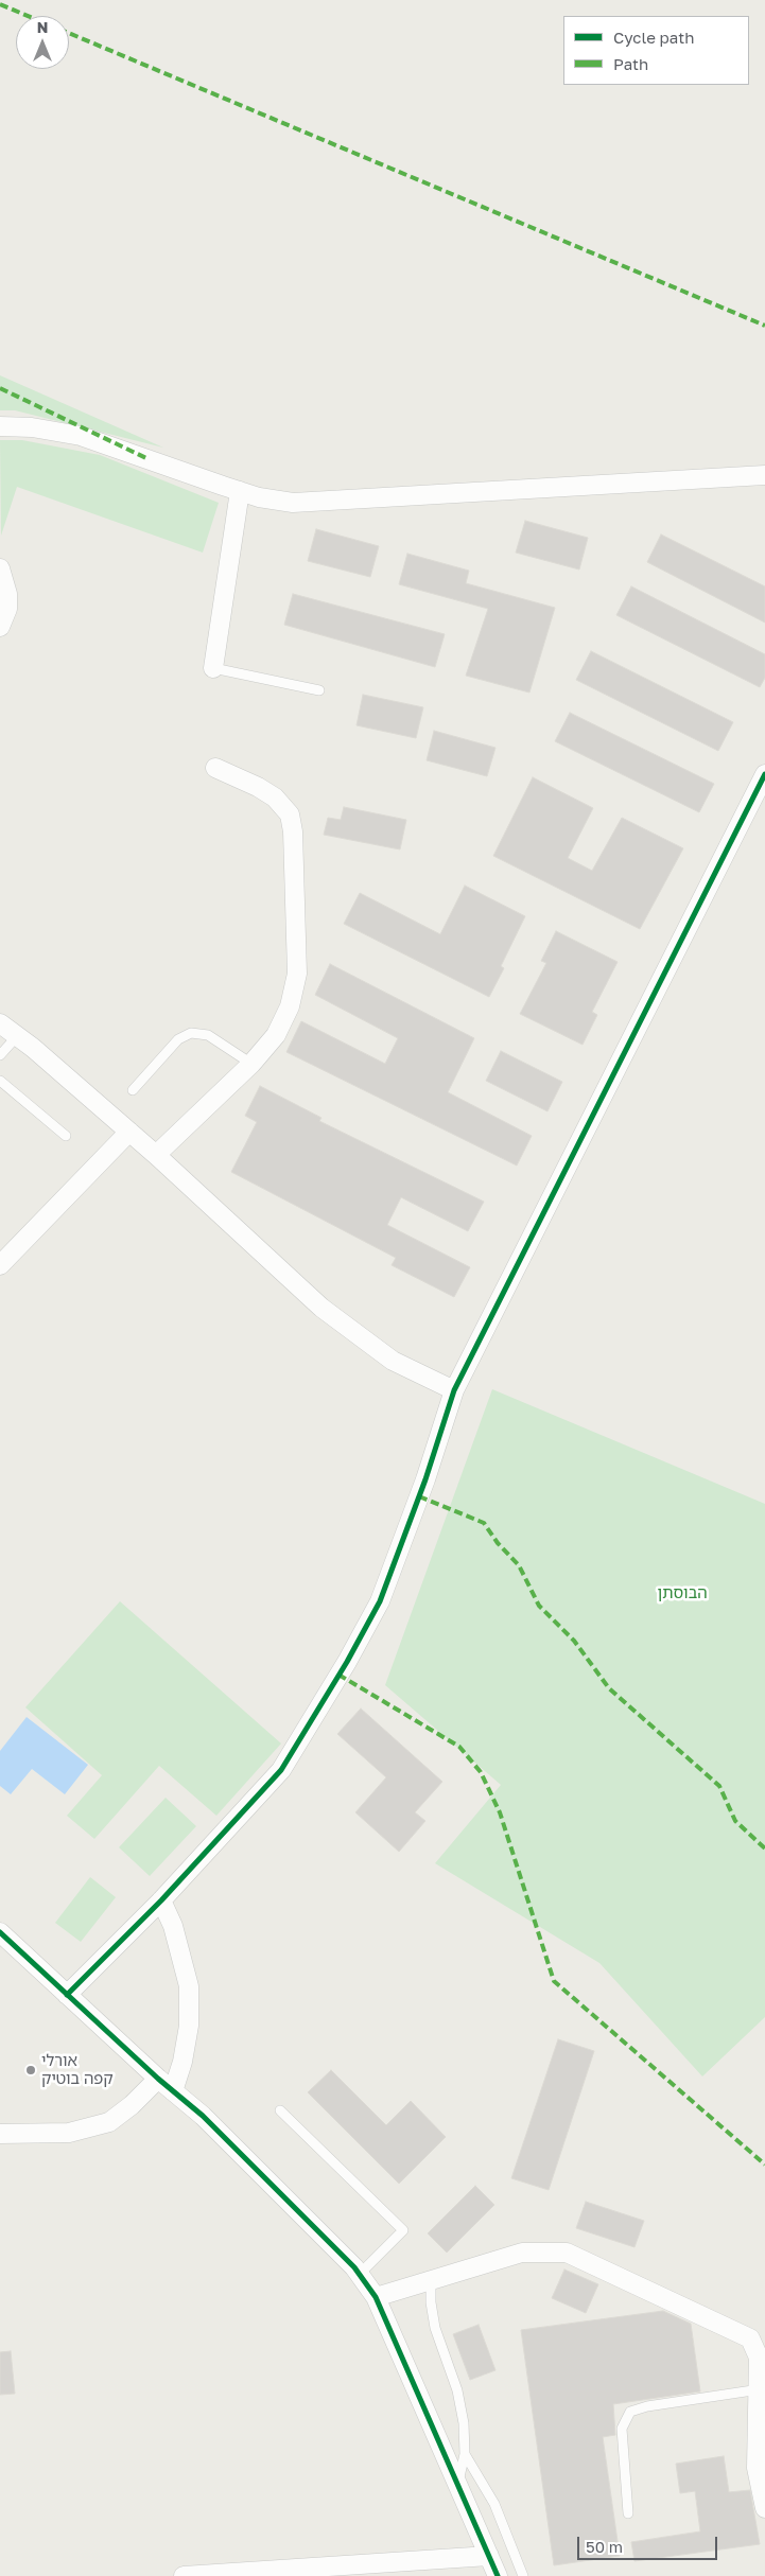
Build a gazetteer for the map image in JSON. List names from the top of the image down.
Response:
{
  "parks": ["הבוסתן"],
  "places": ["אורלי קפה בוטיק"],
  "legend": ["Cycle path", "Path"],
  "scale_bar": "50 m",
  "north": "top"
}
